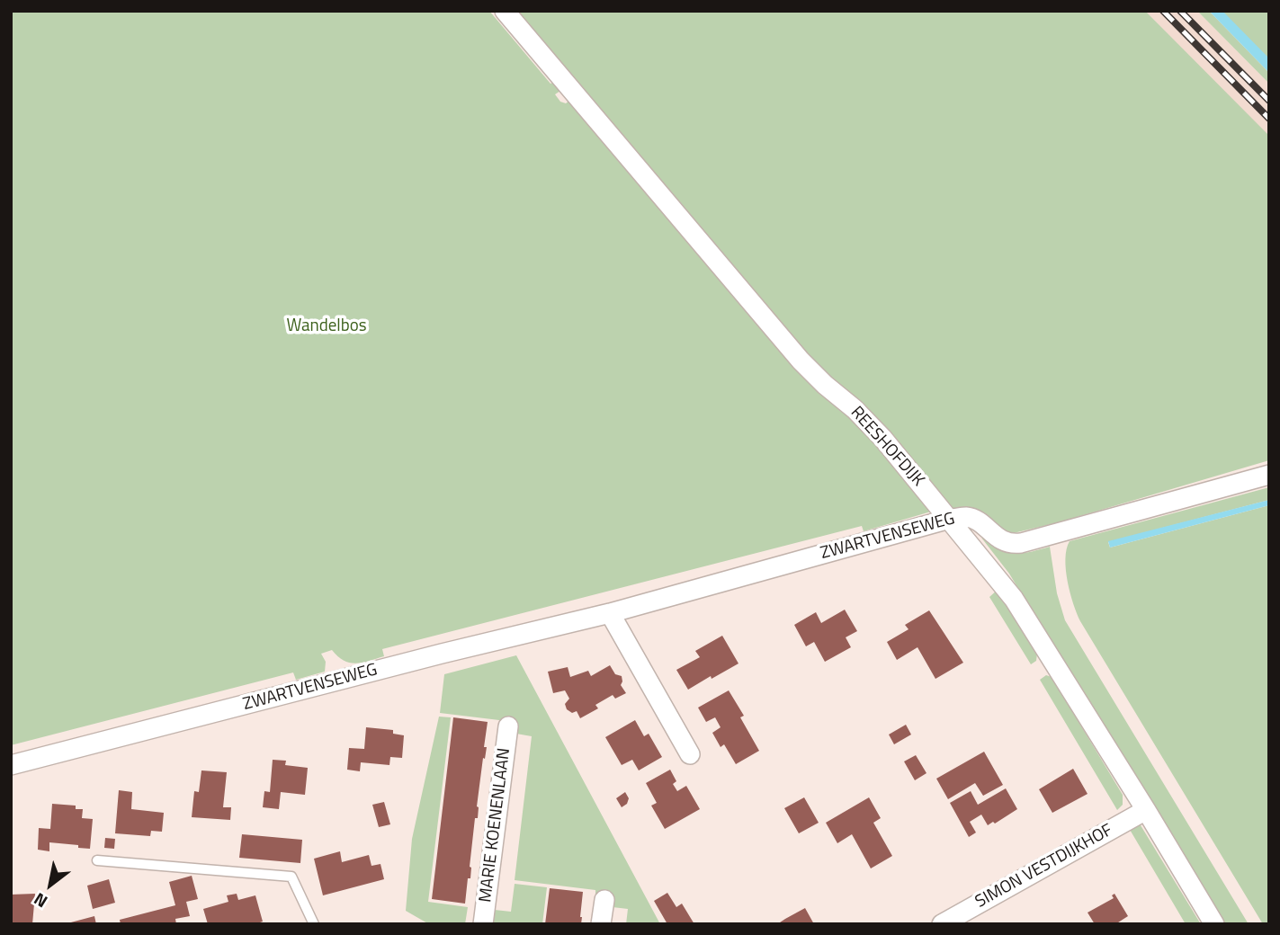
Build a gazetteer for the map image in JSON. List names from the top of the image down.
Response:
{
  "streets": {
    "street": [
      "REESHOFDIJK",
      "ZWARTVENSEWEG",
      "MARIE KOENENLAAN",
      "SIMON VESTDIJKHOF"
    ]
  },
  "crossings": [
    ["REESHOFDIJK", "ZWARTVENSEWEG"],
    ["REESHOFDIJK", "SIMON VESTDIJKHOF"]
  ],
  "parks": ["Wandelbos"],
  "north": "bottom left"
}
